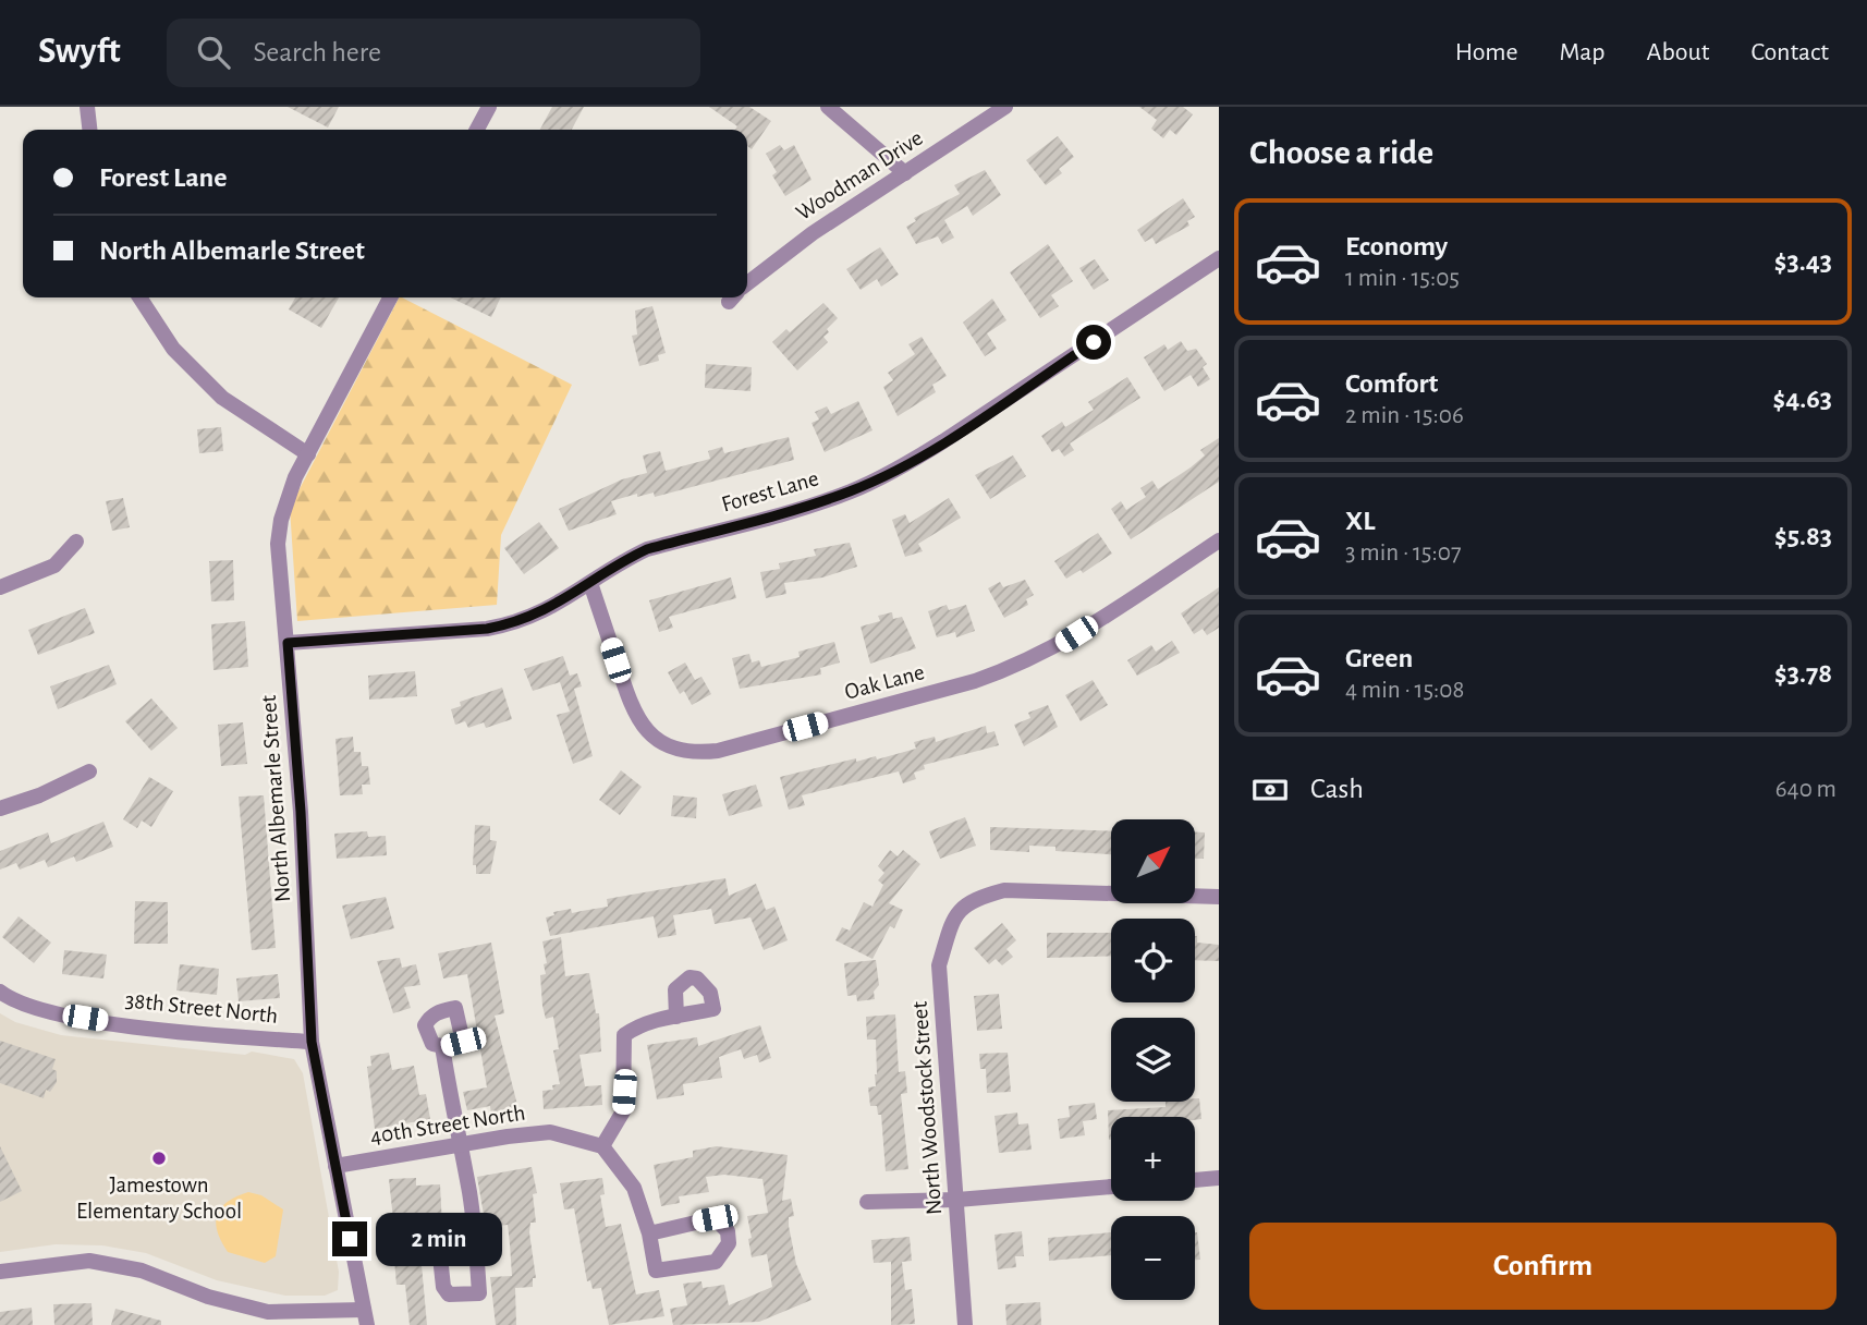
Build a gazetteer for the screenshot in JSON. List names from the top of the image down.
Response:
{
  "streets": {
    "street": [
      "Woodman Drive",
      "Forest Lane",
      "Oak Lane",
      "North Albemarle Street",
      "38th Street North",
      "North Woodstock Street",
      "40th Street North"
    ]
  },
  "crossings": [
    ["Forest Lane", "Oak Lane"],
    ["Forest Lane", "North Albemarle Street"],
    ["North Albemarle Street", "38th Street North"],
    ["North Albemarle Street", "40th Street North"]
  ],
  "places": ["Jamestown Elementary School"],
  "north": "top right",
  "page": {
    "header": "Swyft",
    "search": "Search here",
    "nav": [
      "Home",
      "Map",
      "About",
      "Contact"
    ],
    "heading": "Choose a ride",
    "banner": ["Forest Lane", "North Albemarle Street"],
    "list": [
      {
        "name": "Economy",
        "note": "1 min · 15:05",
        "value": "$3.43"
      },
      {
        "name": "Comfort",
        "note": "2 min · 15:06",
        "value": "$4.63"
      },
      {
        "name": "XL",
        "note": "3 min · 15:07",
        "value": "$5.83"
      },
      {
        "name": "Green",
        "note": "4 min · 15:08",
        "value": "$3.78"
      }
    ],
    "pay": ["Cash", "640 m"],
    "map_buttons": ["+", "−"],
    "buttons": "Confirm",
    "bubble": "2 min"
  }
}
